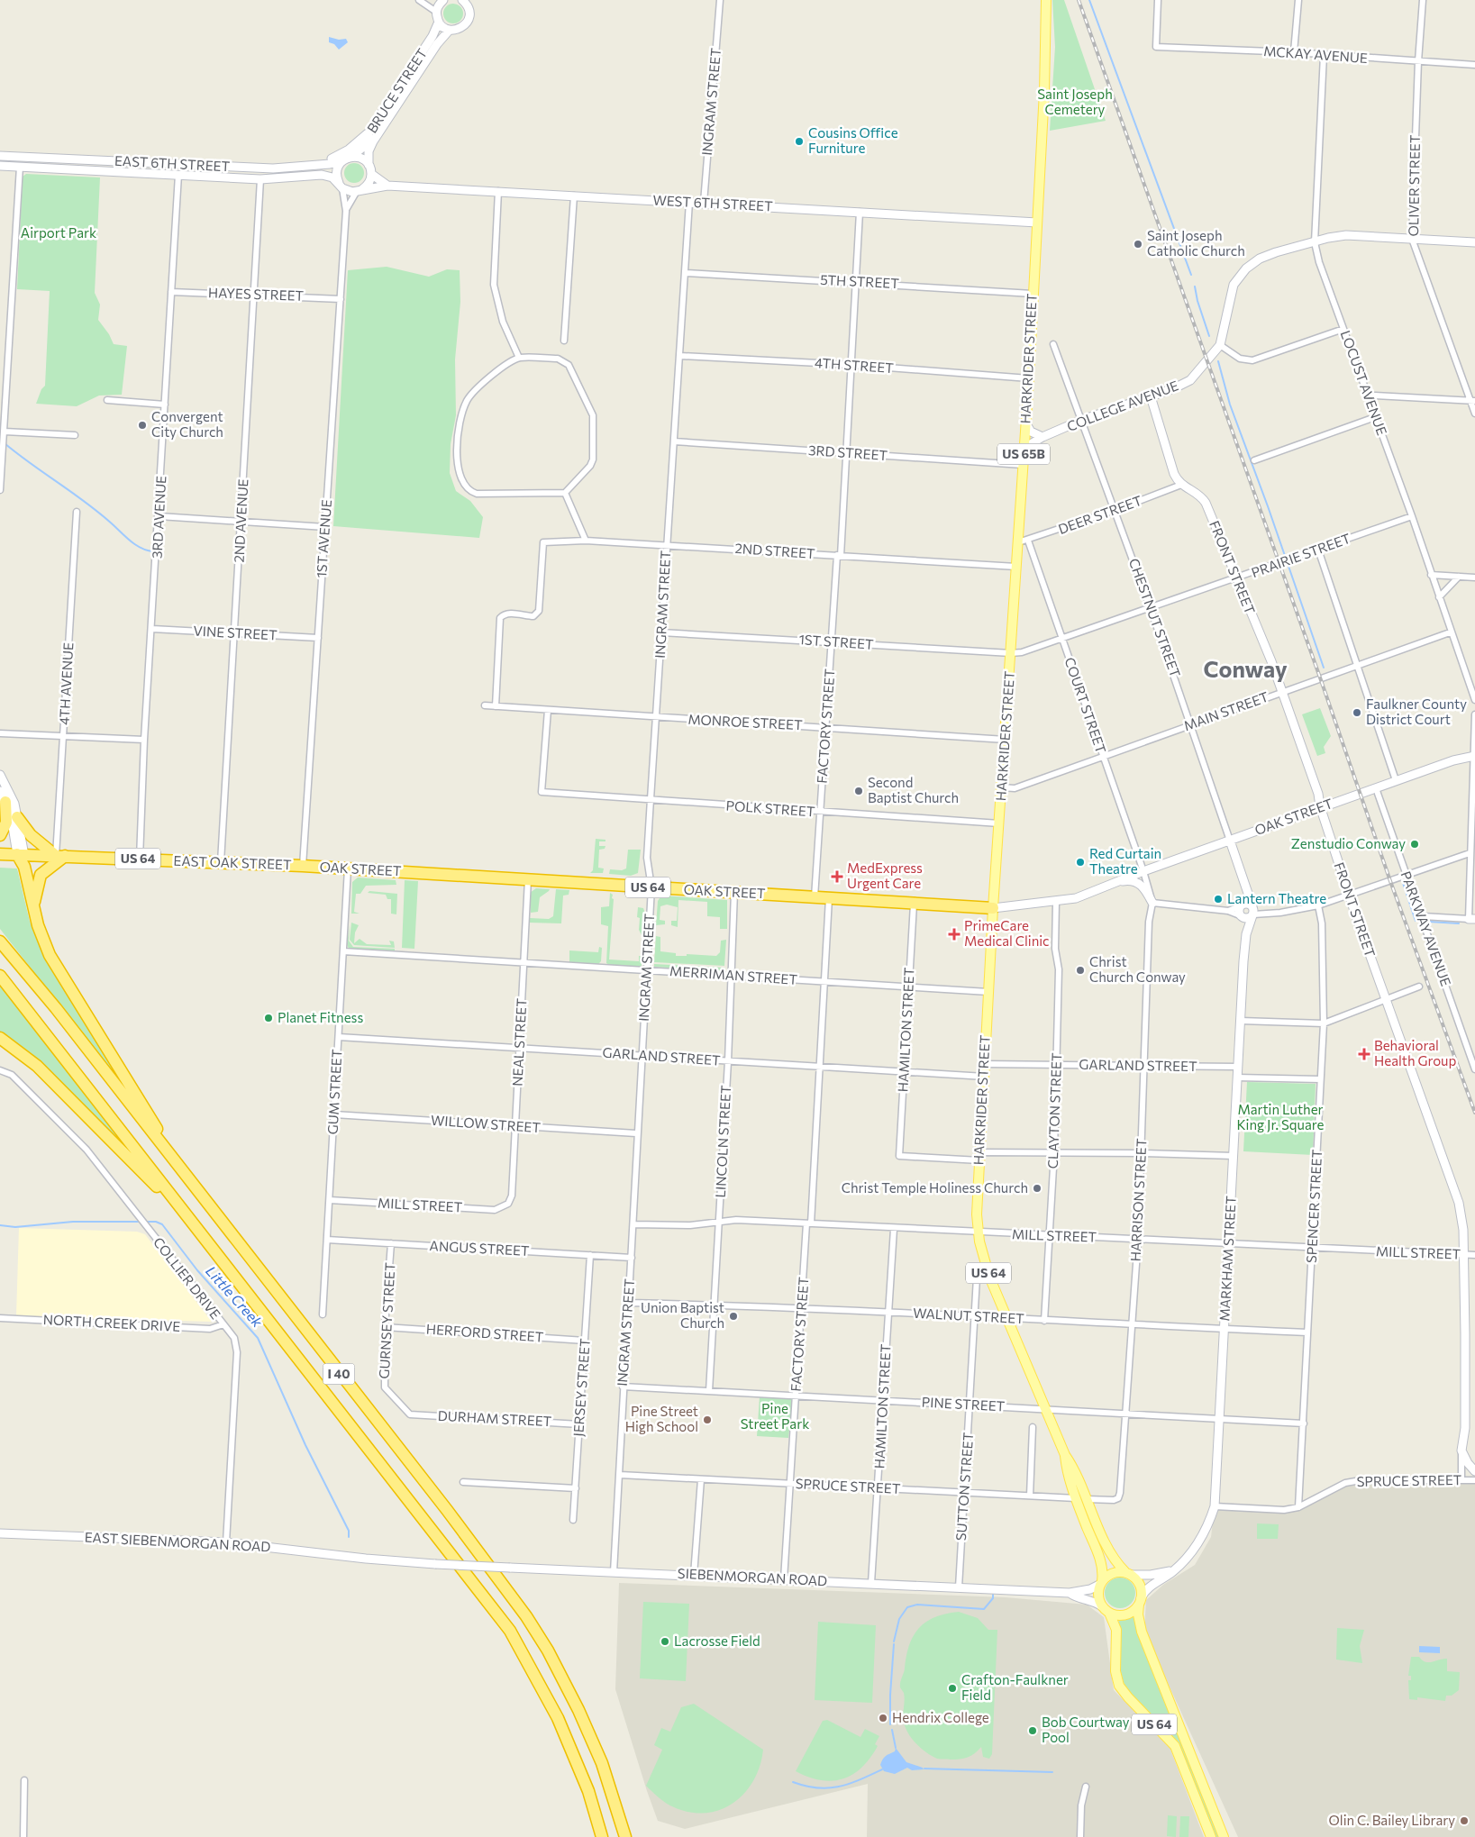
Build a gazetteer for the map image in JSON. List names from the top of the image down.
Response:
{
  "streets": {
    "highway": [
      "OAK STREET",
      "US 64",
      "EAST OAK STREET",
      "I 40"
    ],
    "main road": ["HARKRIDER STREET", "US 65B"],
    "street": [
      "MCKAY AVENUE",
      "BRUCE STREET",
      "INGRAM STREET",
      "EAST 6TH STREET",
      "OLIVER STREET",
      "WEST 6TH STREET",
      "5TH STREET",
      "HAYES STREET",
      "4TH STREET",
      "LOCUST AVENUE",
      "COLLEGE AVENUE",
      "3RD STREET",
      "DEER STREET",
      "3RD AVENUE",
      "2ND AVENUE",
      "1ST AVENUE",
      "2ND STREET",
      "PRAIRIE STREET",
      "FRONT STREET",
      "CHESTNUT STREET",
      "VINE STREET",
      "1ST STREET",
      "4TH AVENUE",
      "COURT STREET",
      "MAIN STREET",
      "MONROE STREET",
      "FACTORY STREET",
      "POLK STREET",
      "PARKWAY AVENUE",
      "MERRIMAN STREET",
      "HAMILTON STREET",
      "NEAL STREET",
      "GARLAND STREET",
      "GUM STREET",
      "CLAYTON STREET",
      "WILLOW STREET",
      "LINCOLN STREET",
      "HARRISON STREET",
      "MILL STREET",
      "SPENCER STREET",
      "ANGUS STREET",
      "MARKHAM STREET",
      "COLLIER DRIVE",
      "WALNUT STREET",
      "GURNSEY STREET",
      "NORTH CREEK DRIVE",
      "HERFORD STREET",
      "JERSEY STREET",
      "PINE STREET",
      "DURHAM STREET",
      "SPRUCE STREET",
      "SUTTON STREET",
      "EAST SIEBENMORGAN ROAD",
      "SIEBENMORGAN ROAD"
    ]
  },
  "crossings": [
    ["MCKAY AVENUE", "OLIVER STREET"],
    ["MCKAY AVENUE", "LOCUST AVENUE"],
    ["BRUCE STREET", "EAST 6TH STREET"],
    ["BRUCE STREET", "WEST 6TH STREET"],
    ["BRUCE STREET", "1ST AVENUE"],
    ["INGRAM STREET", "WEST 6TH STREET"],
    ["INGRAM STREET", "5TH STREET"],
    ["INGRAM STREET", "4TH STREET"],
    ["INGRAM STREET", "3RD STREET"],
    ["INGRAM STREET", "2ND STREET"],
    ["INGRAM STREET", "1ST STREET"],
    ["INGRAM STREET", "MONROE STREET"],
    ["INGRAM STREET", "POLK STREET"],
    ["INGRAM STREET", "OAK STREET"],
    ["INGRAM STREET", "MERRIMAN STREET"],
    ["INGRAM STREET", "GARLAND STREET"],
    ["INGRAM STREET", "WILLOW STREET"],
    ["INGRAM STREET", "MILL STREET"],
    ["INGRAM STREET", "ANGUS STREET"],
    ["INGRAM STREET", "WALNUT STREET"],
    ["INGRAM STREET", "PINE STREET"],
    ["INGRAM STREET", "SPRUCE STREET"],
    ["INGRAM STREET", "SIEBENMORGAN ROAD"],
    ["EAST 6TH STREET", "WEST 6TH STREET"],
    ["EAST 6TH STREET", "3RD AVENUE"],
    ["EAST 6TH STREET", "2ND AVENUE"],
    ["EAST 6TH STREET", "1ST AVENUE"],
    ["OLIVER STREET", "COLLEGE AVENUE"],
    ["WEST 6TH STREET", "HARKRIDER STREET"],
    ["WEST 6TH STREET", "1ST AVENUE"],
    ["WEST 6TH STREET", "FACTORY STREET"],
    ["5TH STREET", "HARKRIDER STREET"],
    ["5TH STREET", "FACTORY STREET"],
    ["HAYES STREET", "3RD AVENUE"],
    ["HAYES STREET", "2ND AVENUE"],
    ["HAYES STREET", "1ST AVENUE"],
    ["HARKRIDER STREET", "4TH STREET"],
    ["HARKRIDER STREET", "COLLEGE AVENUE"],
    ["HARKRIDER STREET", "3RD STREET"],
    ["HARKRIDER STREET", "DEER STREET"],
    ["HARKRIDER STREET", "2ND STREET"],
    ["HARKRIDER STREET", "PRAIRIE STREET"],
    ["HARKRIDER STREET", "1ST STREET"],
    ["HARKRIDER STREET", "MAIN STREET"],
    ["HARKRIDER STREET", "MONROE STREET"],
    ["HARKRIDER STREET", "POLK STREET"],
    ["HARKRIDER STREET", "OAK STREET"],
    ["HARKRIDER STREET", "US 64"],
    ["HARKRIDER STREET", "MERRIMAN STREET"],
    ["HARKRIDER STREET", "HAMILTON STREET"],
    ["HARKRIDER STREET", "GARLAND STREET"],
    ["HARKRIDER STREET", "HARRISON STREET"],
    ["HARKRIDER STREET", "MILL STREET"],
    ["HARKRIDER STREET", "MARKHAM STREET"],
    ["HARKRIDER STREET", "WALNUT STREET"],
    ["HARKRIDER STREET", "PINE STREET"],
    ["HARKRIDER STREET", "SPRUCE STREET"],
    ["HARKRIDER STREET", "SIEBENMORGAN ROAD"],
    ["4TH STREET", "FACTORY STREET"],
    ["LOCUST AVENUE", "COLLEGE AVENUE"],
    ["LOCUST AVENUE", "PRAIRIE STREET"],
    ["LOCUST AVENUE", "MAIN STREET"],
    ["COLLEGE AVENUE", "FRONT STREET"],
    ["COLLEGE AVENUE", "CHESTNUT STREET"],
    ["3RD STREET", "FACTORY STREET"],
    ["DEER STREET", "FRONT STREET"],
    ["DEER STREET", "CHESTNUT STREET"],
    ["DEER STREET", "COURT STREET"],
    ["3RD AVENUE", "VINE STREET"],
    ["3RD AVENUE", "EAST OAK STREET"],
    ["2ND AVENUE", "VINE STREET"],
    ["2ND AVENUE", "EAST OAK STREET"],
    ["1ST AVENUE", "VINE STREET"],
    ["1ST AVENUE", "OAK STREET"],
    ["1ST AVENUE", "EAST OAK STREET"],
    ["2ND STREET", "MONROE STREET"],
    ["2ND STREET", "FACTORY STREET"],
    ["PRAIRIE STREET", "FRONT STREET"],
    ["PRAIRIE STREET", "CHESTNUT STREET"],
    ["PRAIRIE STREET", "1ST STREET"],
    ["PRAIRIE STREET", "COURT STREET"],
    ["FRONT STREET", "MAIN STREET"],
    ["FRONT STREET", "OAK STREET"],
    ["FRONT STREET", "MILL STREET"],
    ["FRONT STREET", "SPRUCE STREET"],
    ["CHESTNUT STREET", "MAIN STREET"],
    ["CHESTNUT STREET", "OAK STREET"],
    ["CHESTNUT STREET", "MARKHAM STREET"],
    ["1ST STREET", "FACTORY STREET"],
    ["4TH AVENUE", "EAST OAK STREET"],
    ["COURT STREET", "MAIN STREET"],
    ["COURT STREET", "OAK STREET"],
    ["COURT STREET", "HARRISON STREET"],
    ["MONROE STREET", "FACTORY STREET"],
    ["MONROE STREET", "POLK STREET"],
    ["FACTORY STREET", "POLK STREET"],
    ["FACTORY STREET", "OAK STREET"],
    ["FACTORY STREET", "MERRIMAN STREET"],
    ["FACTORY STREET", "GARLAND STREET"],
    ["FACTORY STREET", "MILL STREET"],
    ["FACTORY STREET", "WALNUT STREET"],
    ["FACTORY STREET", "PINE STREET"],
    ["FACTORY STREET", "SPRUCE STREET"],
    ["FACTORY STREET", "SIEBENMORGAN ROAD"],
    ["OAK STREET", "EAST OAK STREET"],
    ["OAK STREET", "PARKWAY AVENUE"],
    ["OAK STREET", "HAMILTON STREET"],
    ["OAK STREET", "NEAL STREET"],
    ["OAK STREET", "GUM STREET"],
    ["OAK STREET", "CLAYTON STREET"],
    ["OAK STREET", "LINCOLN STREET"],
    ["OAK STREET", "HARRISON STREET"],
    ["US 64", "MARKHAM STREET"],
    ["US 64", "SIEBENMORGAN ROAD"],
    ["MERRIMAN STREET", "HAMILTON STREET"],
    ["MERRIMAN STREET", "NEAL STREET"],
    ["MERRIMAN STREET", "GUM STREET"],
    ["MERRIMAN STREET", "LINCOLN STREET"],
    ["HAMILTON STREET", "GARLAND STREET"],
    ["HAMILTON STREET", "MILL STREET"],
    ["HAMILTON STREET", "WALNUT STREET"],
    ["HAMILTON STREET", "PINE STREET"],
    ["HAMILTON STREET", "SPRUCE STREET"],
    ["HAMILTON STREET", "SIEBENMORGAN ROAD"],
    ["NEAL STREET", "GARLAND STREET"],
    ["NEAL STREET", "WILLOW STREET"],
    ["NEAL STREET", "MILL STREET"],
    ["GARLAND STREET", "GUM STREET"],
    ["GARLAND STREET", "CLAYTON STREET"],
    ["GARLAND STREET", "LINCOLN STREET"],
    ["GARLAND STREET", "HARRISON STREET"],
    ["GARLAND STREET", "MARKHAM STREET"],
    ["GUM STREET", "WILLOW STREET"],
    ["GUM STREET", "MILL STREET"],
    ["GUM STREET", "ANGUS STREET"],
    ["CLAYTON STREET", "MILL STREET"],
    ["CLAYTON STREET", "WALNUT STREET"],
    ["LINCOLN STREET", "MILL STREET"],
    ["LINCOLN STREET", "WALNUT STREET"],
    ["LINCOLN STREET", "PINE STREET"],
    ["HARRISON STREET", "MILL STREET"],
    ["HARRISON STREET", "WALNUT STREET"],
    ["HARRISON STREET", "PINE STREET"],
    ["MILL STREET", "SPENCER STREET"],
    ["MILL STREET", "MARKHAM STREET"],
    ["SPENCER STREET", "WALNUT STREET"],
    ["SPENCER STREET", "PINE STREET"],
    ["SPENCER STREET", "SPRUCE STREET"],
    ["ANGUS STREET", "GURNSEY STREET"],
    ["ANGUS STREET", "JERSEY STREET"],
    ["MARKHAM STREET", "WALNUT STREET"],
    ["MARKHAM STREET", "PINE STREET"],
    ["MARKHAM STREET", "SPRUCE STREET"],
    ["MARKHAM STREET", "SIEBENMORGAN ROAD"],
    ["COLLIER DRIVE", "NORTH CREEK DRIVE"],
    ["COLLIER DRIVE", "EAST SIEBENMORGAN ROAD"],
    ["WALNUT STREET", "SUTTON STREET"],
    ["GURNSEY STREET", "HERFORD STREET"],
    ["GURNSEY STREET", "DURHAM STREET"],
    ["HERFORD STREET", "JERSEY STREET"],
    ["JERSEY STREET", "DURHAM STREET"],
    ["PINE STREET", "SUTTON STREET"],
    ["SPRUCE STREET", "SUTTON STREET"],
    ["SUTTON STREET", "SIEBENMORGAN ROAD"],
    ["EAST SIEBENMORGAN ROAD", "SIEBENMORGAN ROAD"]
  ],
  "districts": ["Conway"],
  "water": ["Little Creek"],
  "parks": [
    "Saint Joseph Cemetery",
    "Airport Park",
    "Martin Luther King Jr. Square",
    "Pine Street Park"
  ],
  "places": {
    "other": [
      "Cousins Office Furniture",
      "Saint Joseph Catholic Church",
      "Convergent City Church",
      "Faulkner County District Court",
      "Second Baptist Church",
      "Zenstudio Conway",
      "Red Curtain Theatre",
      "Lantern Theatre",
      "Christ Church Conway",
      "Planet Fitness",
      "Christ Temple Holiness Church",
      "Union Baptist Church",
      "Pine Street High School",
      "Lacrosse Field",
      "Crafton-Faulkner Field",
      "Hendrix College",
      "Bob Courtway Pool",
      "Olin C. Bailey Library"
    ],
    "health": ["MedExpress Urgent Care", "PrimeCare Medical Clinic", "Behavioral Health Group"]
  }
}
